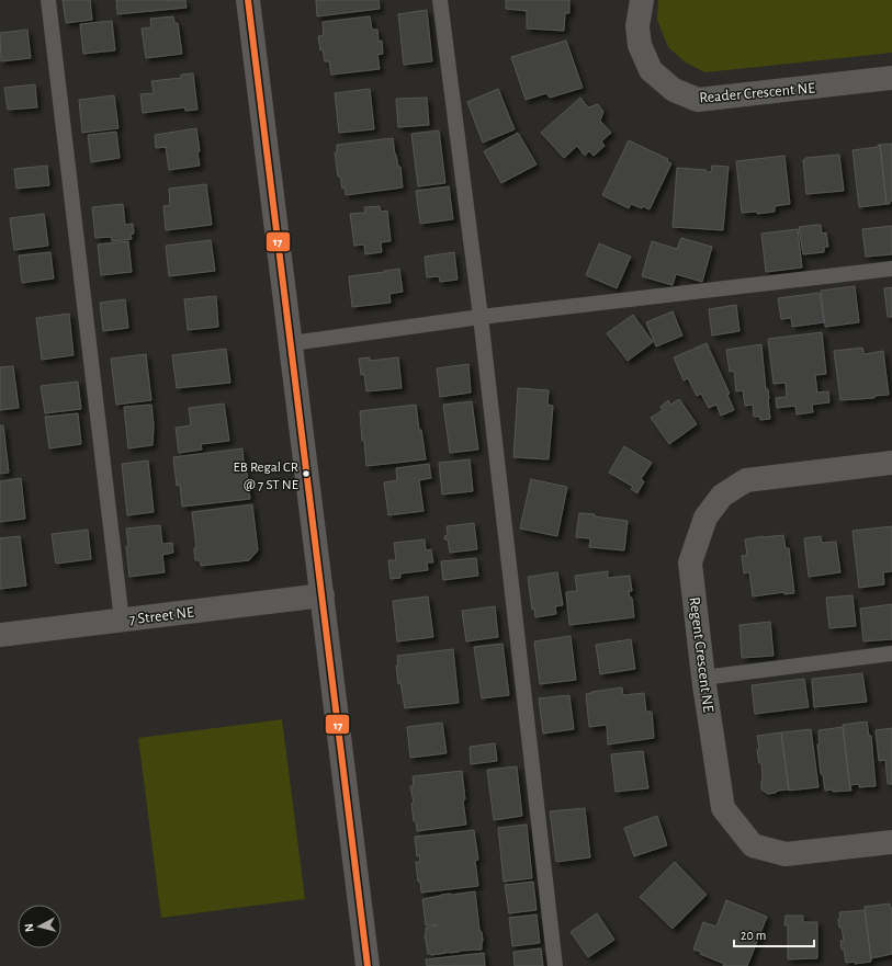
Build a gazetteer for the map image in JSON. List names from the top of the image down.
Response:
{
  "streets": {
    "street": ["Reader Crescent NE", "7 Street NE", "Regent Crescent NE"]
  },
  "places": ["EB Regal CR @ 7 ST NE"],
  "lines": ["transit line 17"],
  "scale_bar": "20 m",
  "north": "left"
}
